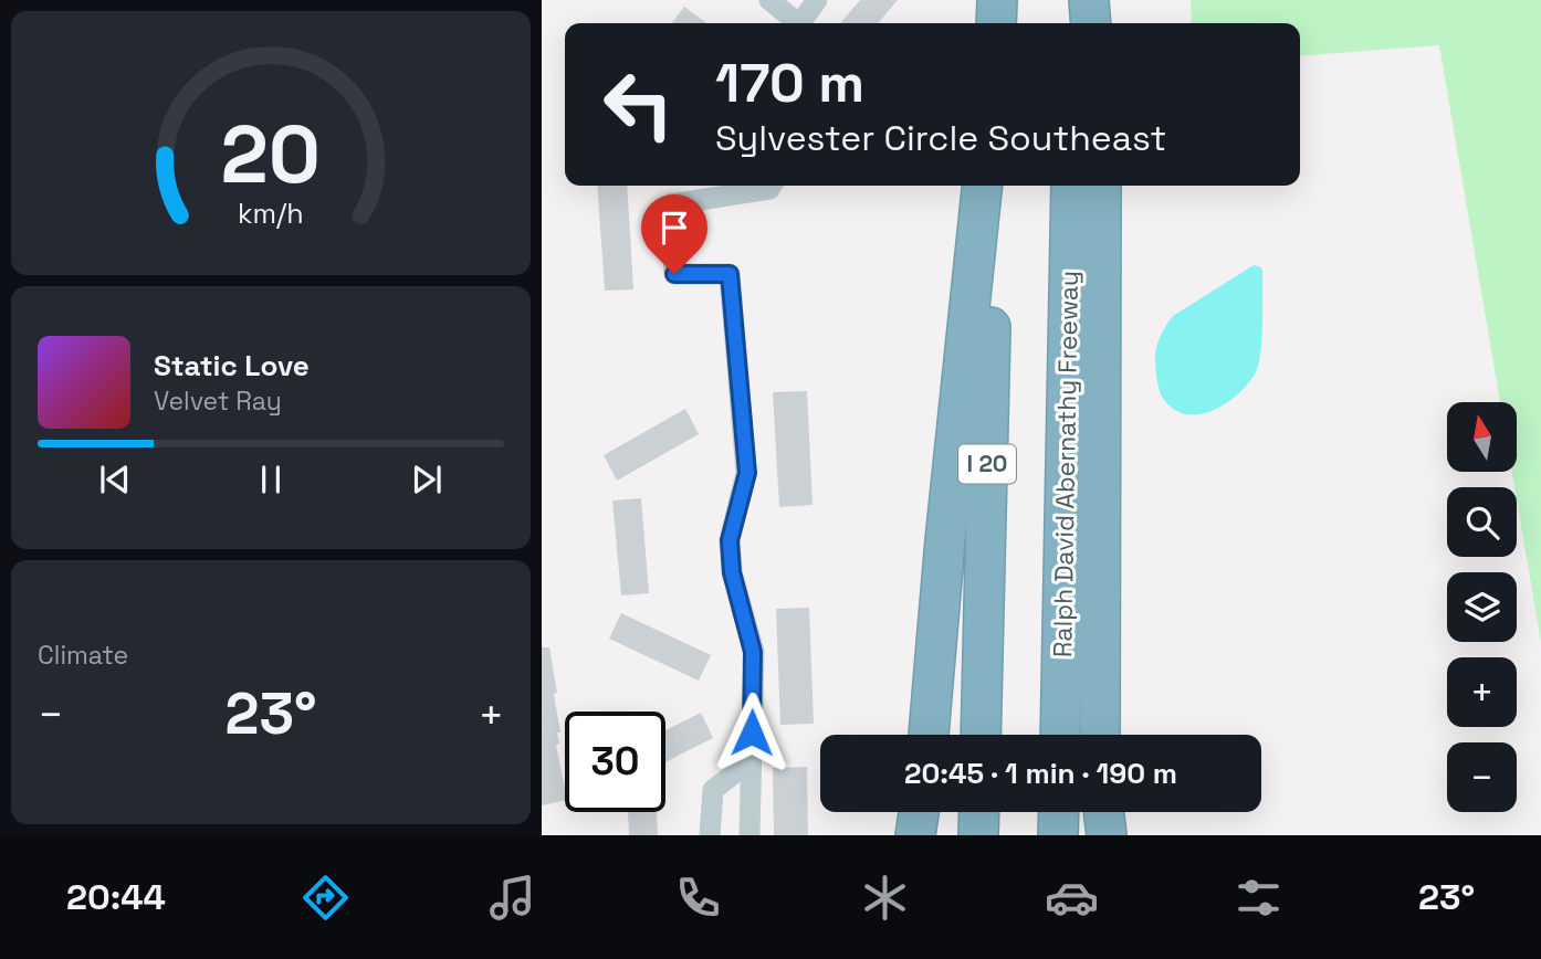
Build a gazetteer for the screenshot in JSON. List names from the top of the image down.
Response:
{
  "streets": {
    "highway": ["I 20", "Ralph David Abernathy Freeway"]
  },
  "north": "top",
  "page": {
    "turn": ["170 m", "Sylvester Circle Southeast"],
    "song": ["Static Love", "Velvet Ray"],
    "map_buttons": ["+", "−"],
    "tile": "Climate",
    "heat": ["−", "23°", "+"],
    "limit": "30",
    "trip": "20:45 · 1 min · 190 m",
    "tabs": ["20:44", "23°"],
    "gauge": ["20", "km/h"]
  }
}
